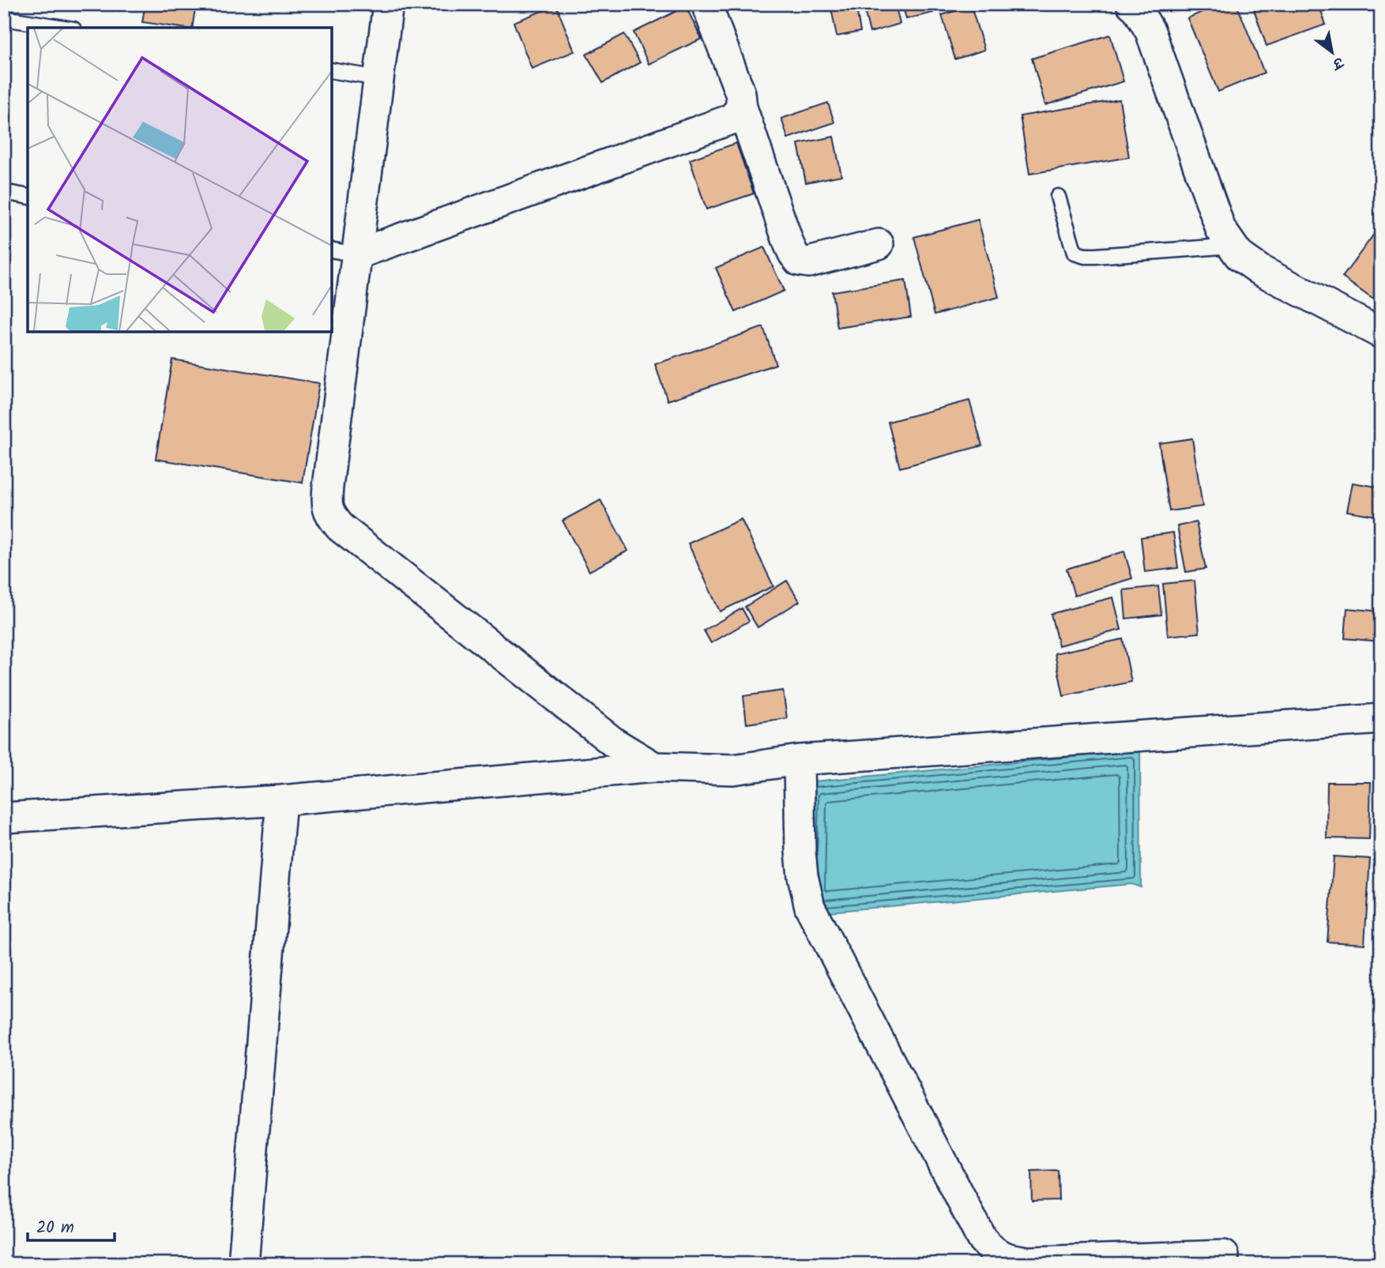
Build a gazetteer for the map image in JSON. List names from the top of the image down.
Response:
{
  "scale_bar": "20 m",
  "north": "bottom right"
}
